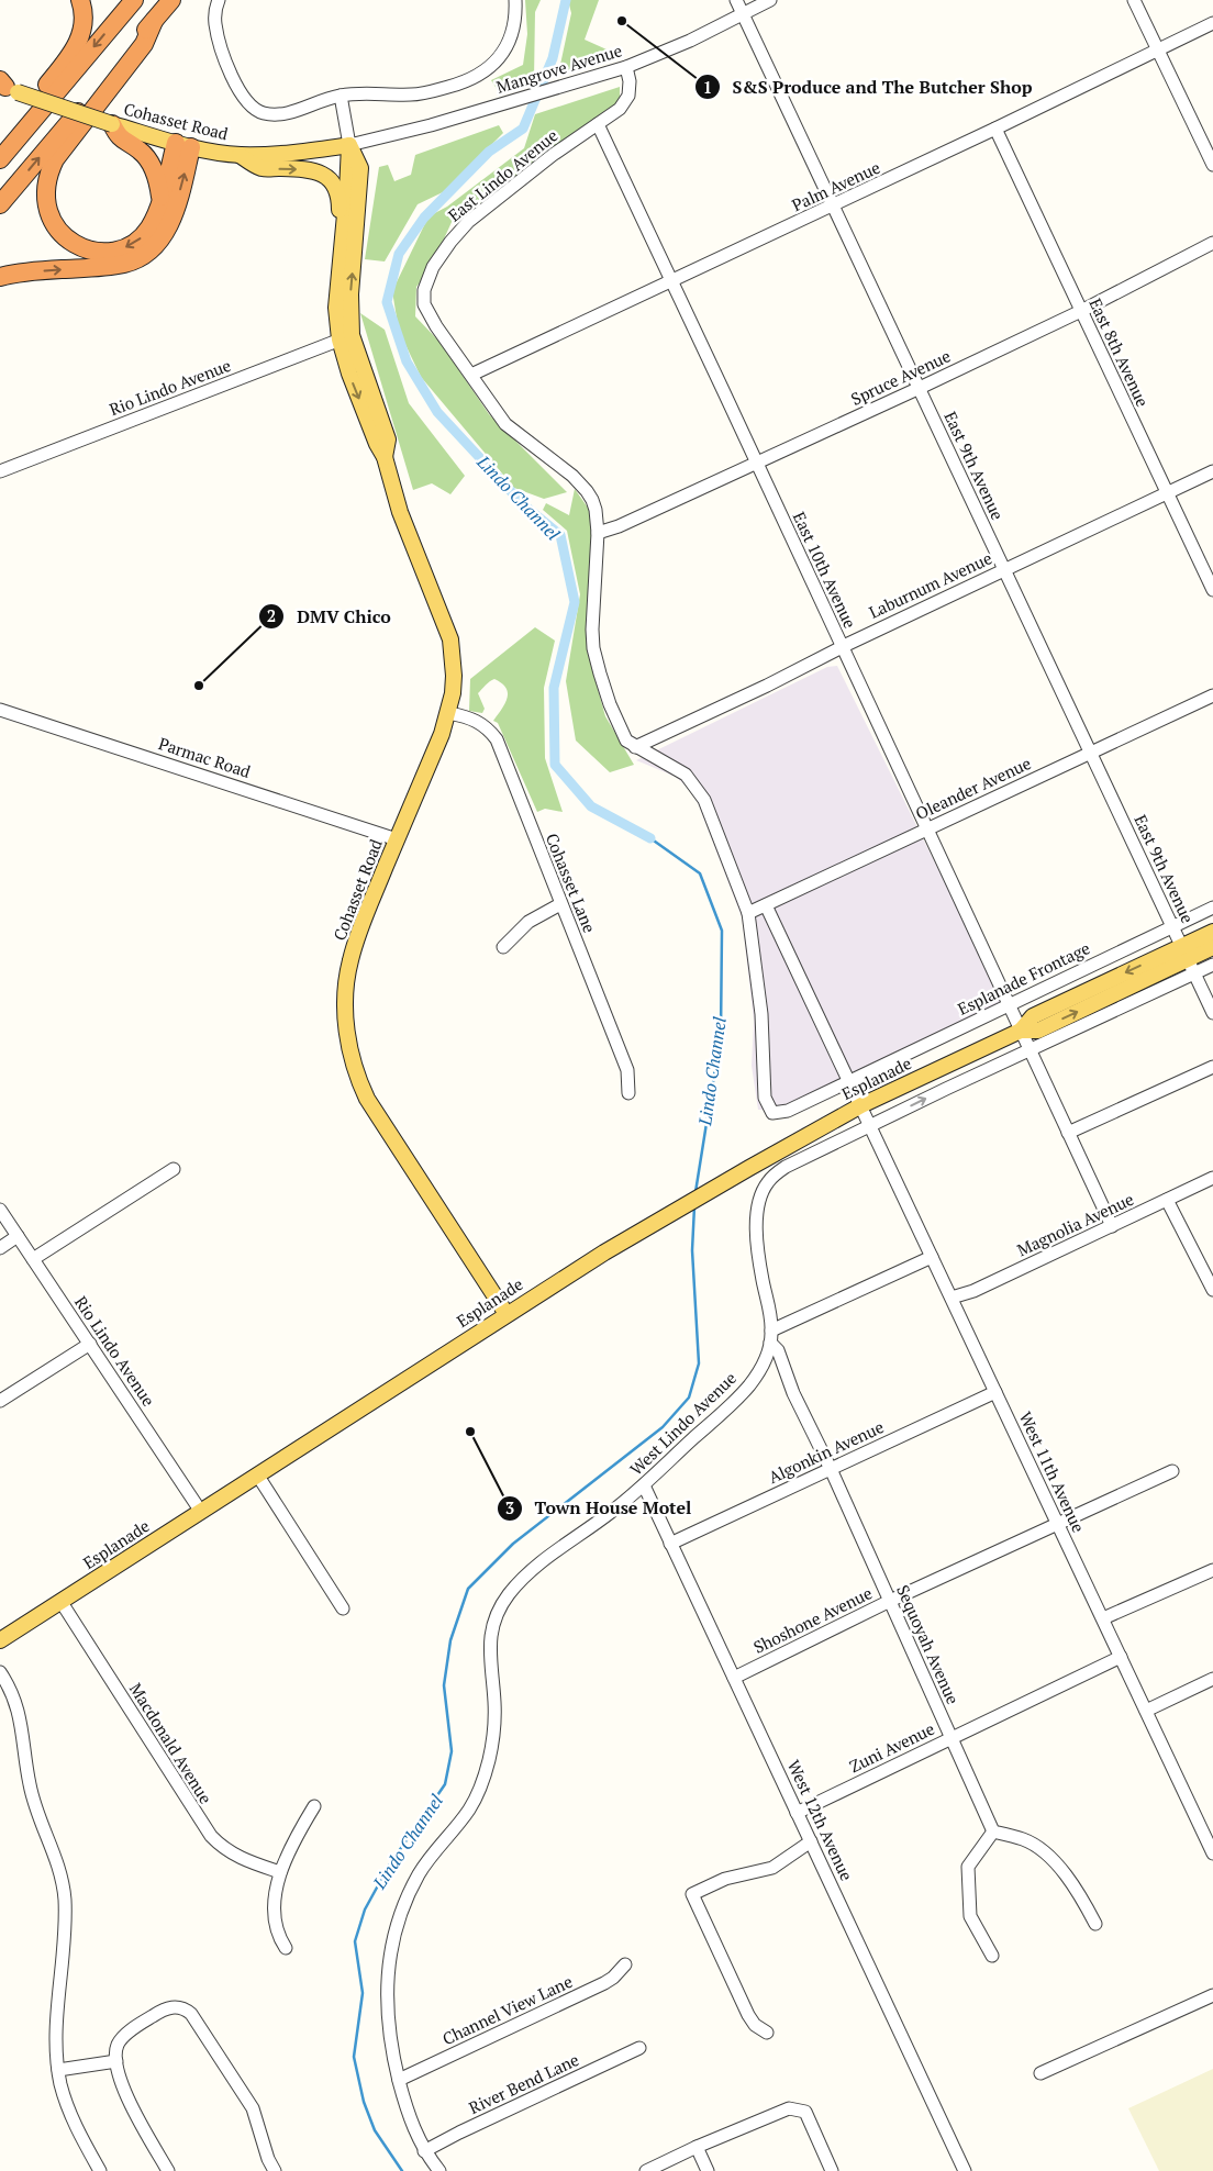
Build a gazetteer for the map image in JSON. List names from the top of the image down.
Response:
{
  "streets": {
    "main road": ["Cohasset Road", "Esplanade"],
    "street": [
      "Mangrove Avenue",
      "East Lindo Avenue",
      "Palm Avenue",
      "East 8th Avenue",
      "Spruce Avenue",
      "Rio Lindo Avenue",
      "East 9th Avenue",
      "East 10th Avenue",
      "Laburnum Avenue",
      "Parmac Road",
      "Oleander Avenue",
      "Cohasset Lane",
      "Esplanade Frontage",
      "Magnolia Avenue",
      "West Lindo Avenue",
      "Algonkin Avenue",
      "West 11th Avenue",
      "Shoshone Avenue",
      "Sequoyah Avenue",
      "Macdonald Avenue",
      "Zuni Avenue",
      "West 12th Avenue",
      "Channel View Lane",
      "River Bend Lane"
    ]
  },
  "crossings": [
    ["Mangrove Avenue", "Cohasset Road"],
    ["Mangrove Avenue", "East Lindo Avenue"],
    ["Mangrove Avenue", "East 9th Avenue"],
    ["Cohasset Road", "Rio Lindo Avenue"],
    ["Cohasset Road", "Parmac Road"],
    ["Cohasset Road", "Cohasset Lane"],
    ["Cohasset Road", "Esplanade"],
    ["East Lindo Avenue", "Palm Avenue"],
    ["East Lindo Avenue", "Spruce Avenue"],
    ["East Lindo Avenue", "East 10th Avenue"],
    ["East Lindo Avenue", "Laburnum Avenue"],
    ["East Lindo Avenue", "Oleander Avenue"],
    ["East Lindo Avenue", "Esplanade Frontage"],
    ["Palm Avenue", "East 8th Avenue"],
    ["Palm Avenue", "East 9th Avenue"],
    ["Palm Avenue", "East 10th Avenue"],
    ["East 8th Avenue", "Spruce Avenue"],
    ["East 8th Avenue", "Laburnum Avenue"],
    ["Spruce Avenue", "East 9th Avenue"],
    ["Spruce Avenue", "East 10th Avenue"],
    ["Rio Lindo Avenue", "Esplanade"],
    ["East 9th Avenue", "Laburnum Avenue"],
    ["East 9th Avenue", "Oleander Avenue"],
    ["East 9th Avenue", "Esplanade Frontage"],
    ["East 9th Avenue", "Esplanade"],
    ["East 10th Avenue", "Laburnum Avenue"],
    ["East 10th Avenue", "Oleander Avenue"],
    ["East 10th Avenue", "Esplanade Frontage"],
    ["East 10th Avenue", "Esplanade"],
    ["East 10th Avenue", "Magnolia Avenue"],
    ["Oleander Avenue", "West 11th Avenue"],
    ["Esplanade Frontage", "West 11th Avenue"],
    ["Esplanade", "West 11th Avenue"],
    ["Esplanade", "Macdonald Avenue"],
    ["Magnolia Avenue", "West 11th Avenue"],
    ["West Lindo Avenue", "Sequoyah Avenue"],
    ["West Lindo Avenue", "West 12th Avenue"],
    ["West Lindo Avenue", "Channel View Lane"],
    ["West Lindo Avenue", "River Bend Lane"],
    ["Algonkin Avenue", "West 11th Avenue"],
    ["Algonkin Avenue", "Sequoyah Avenue"],
    ["Algonkin Avenue", "West 12th Avenue"],
    ["West 11th Avenue", "Shoshone Avenue"],
    ["West 11th Avenue", "Zuni Avenue"],
    ["Shoshone Avenue", "Sequoyah Avenue"],
    ["Shoshone Avenue", "West 12th Avenue"],
    ["Sequoyah Avenue", "Zuni Avenue"],
    ["Zuni Avenue", "West 12th Avenue"]
  ],
  "water": ["Lindo Channel"],
  "places": ["S&S Produce and The Butcher Shop", "DMV Chico", "Town House Motel"]
}
